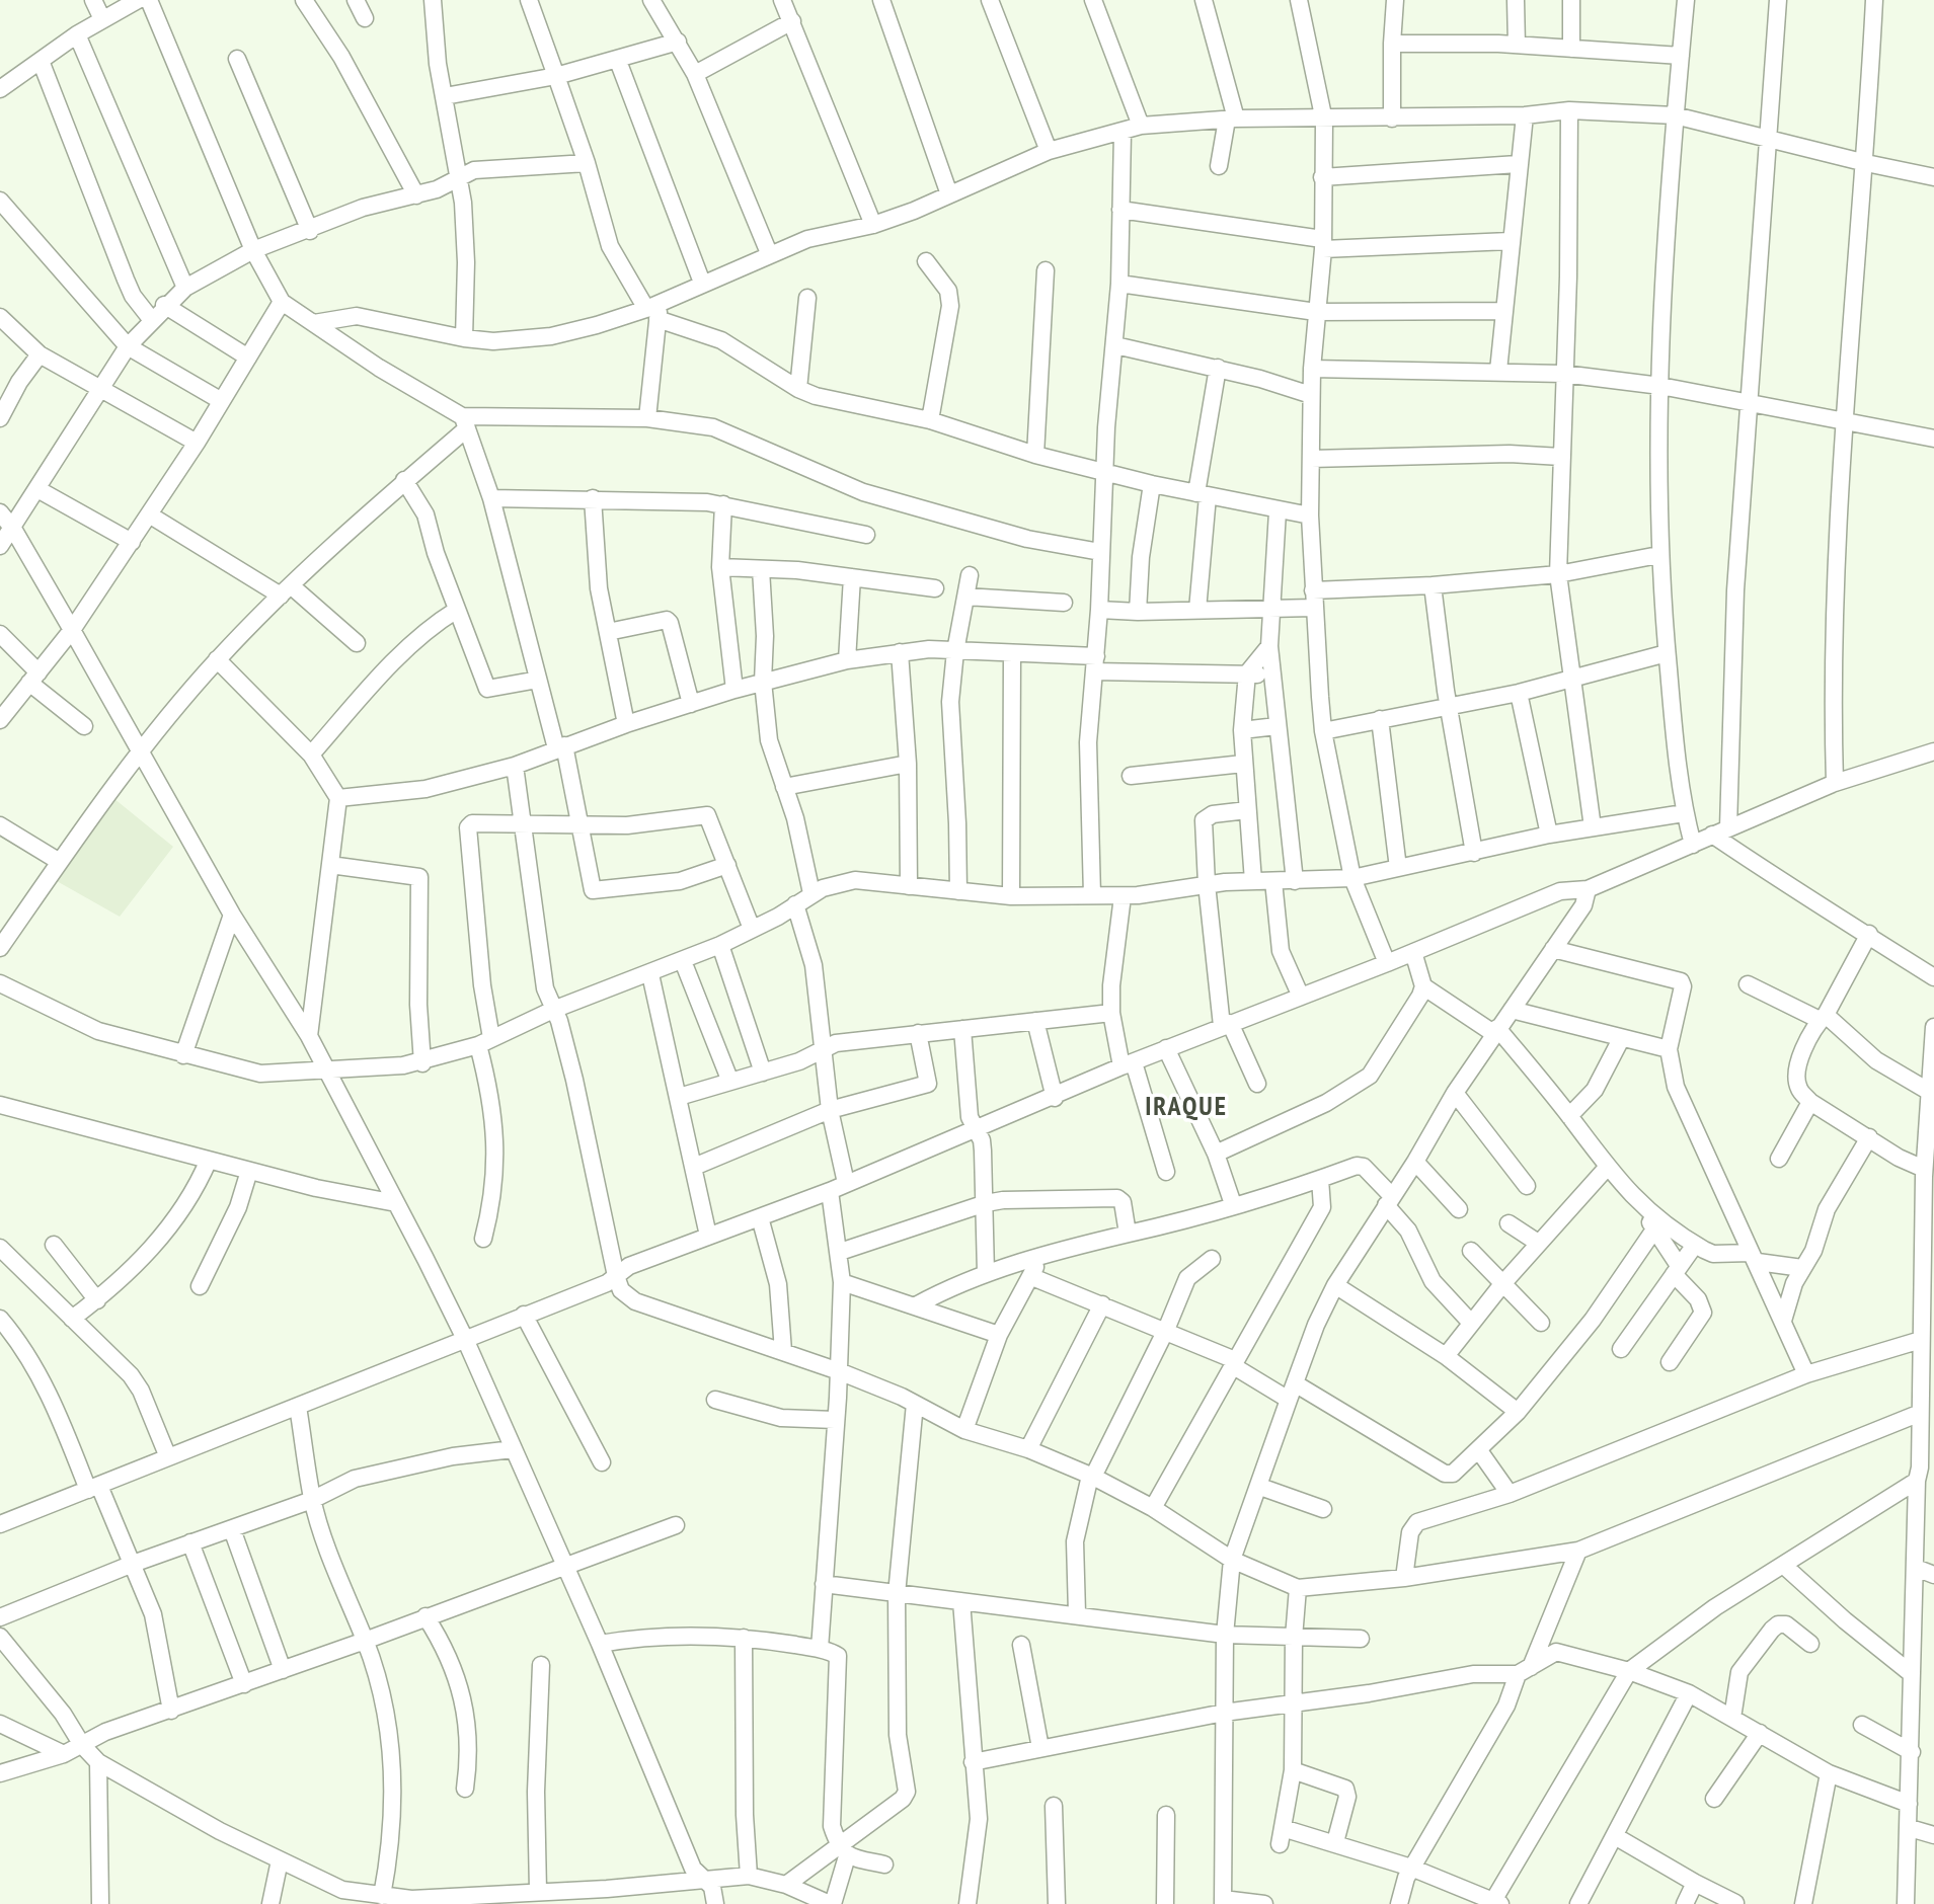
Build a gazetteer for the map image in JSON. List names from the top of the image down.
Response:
{
  "districts": ["IRAQUE"]
}
